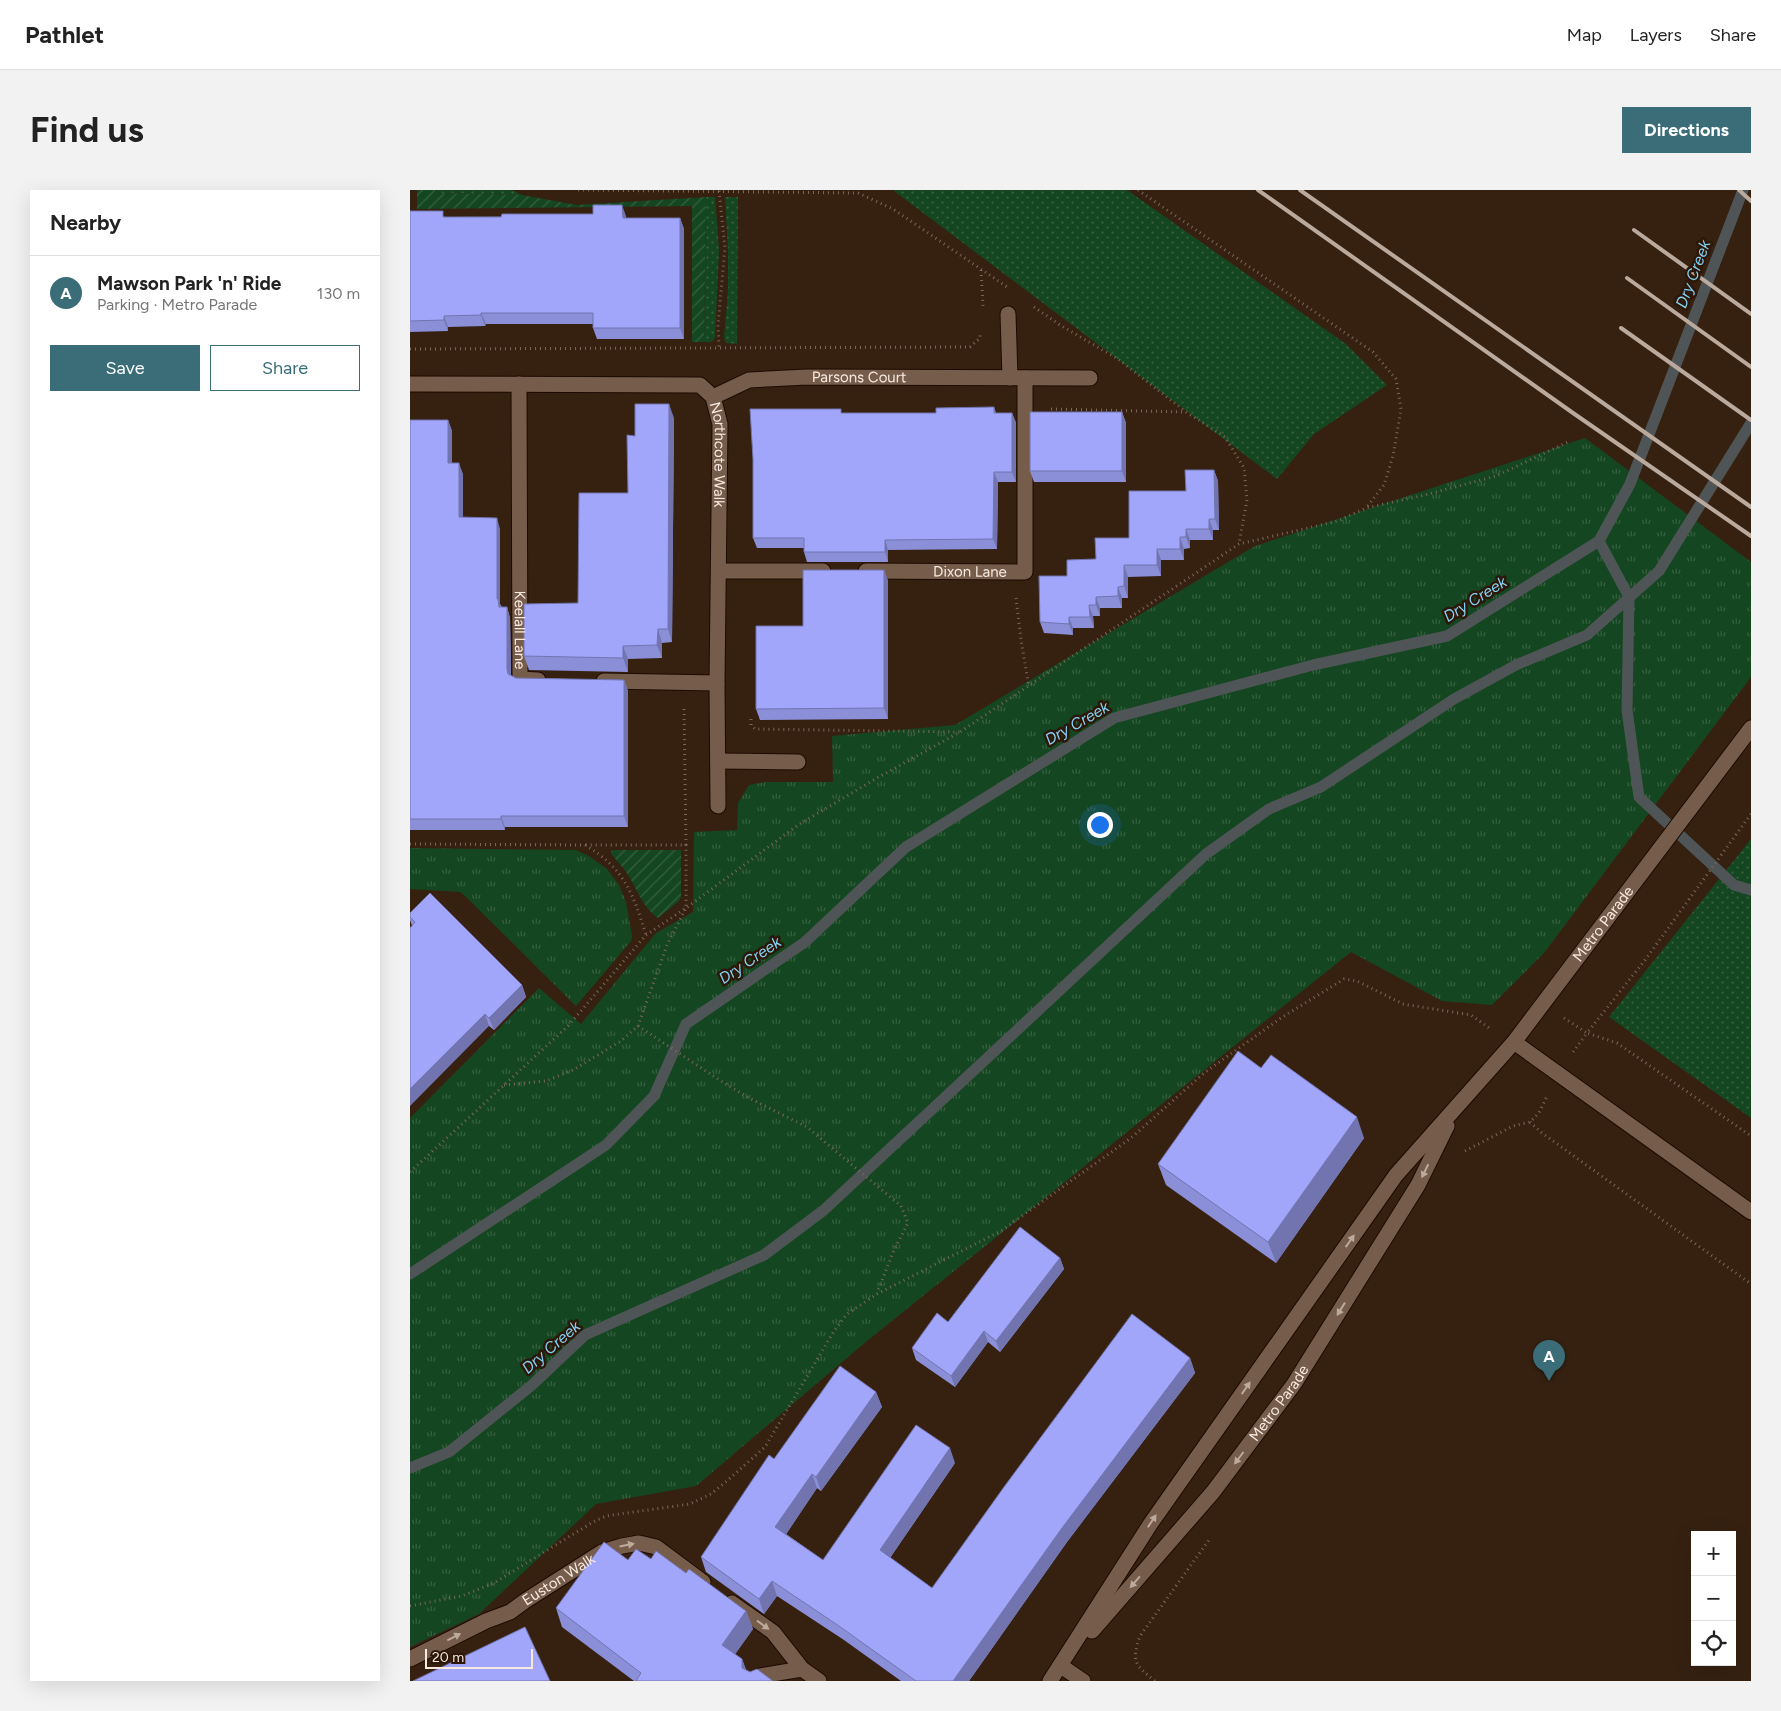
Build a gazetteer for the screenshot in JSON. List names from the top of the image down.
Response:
{
  "streets": {
    "street": [
      "Parsons Court",
      "Northcote Walk",
      "Dixon Lane",
      "Keelall Lane",
      "Metro Parade",
      "Euston Walk"
    ]
  },
  "crossings": [
    ["Parsons Court", "Northcote Walk"],
    ["Parsons Court", "Dixon Lane"],
    ["Northcote Walk", "Dixon Lane"],
    ["Northcote Walk", "Keelall Lane"]
  ],
  "one_way": ["Euston Walk"],
  "water": ["Dry Creek"],
  "scale_bar": "20 m",
  "page": {
    "header": "Pathlet",
    "nav": ["Map", "Layers", "Share"],
    "buttons": [
      "Directions",
      ["Save", "Share"]
    ],
    "title": "Find us",
    "heading": "Nearby",
    "list": [
      {
        "mark": "A",
        "name": "Mawson Park 'n' Ride",
        "note": "Parking · Metro Parade",
        "value": "130 m"
      }
    ],
    "pins": "A",
    "map_buttons": ["+", "−"],
    "scale": "20 m"
  }
}
